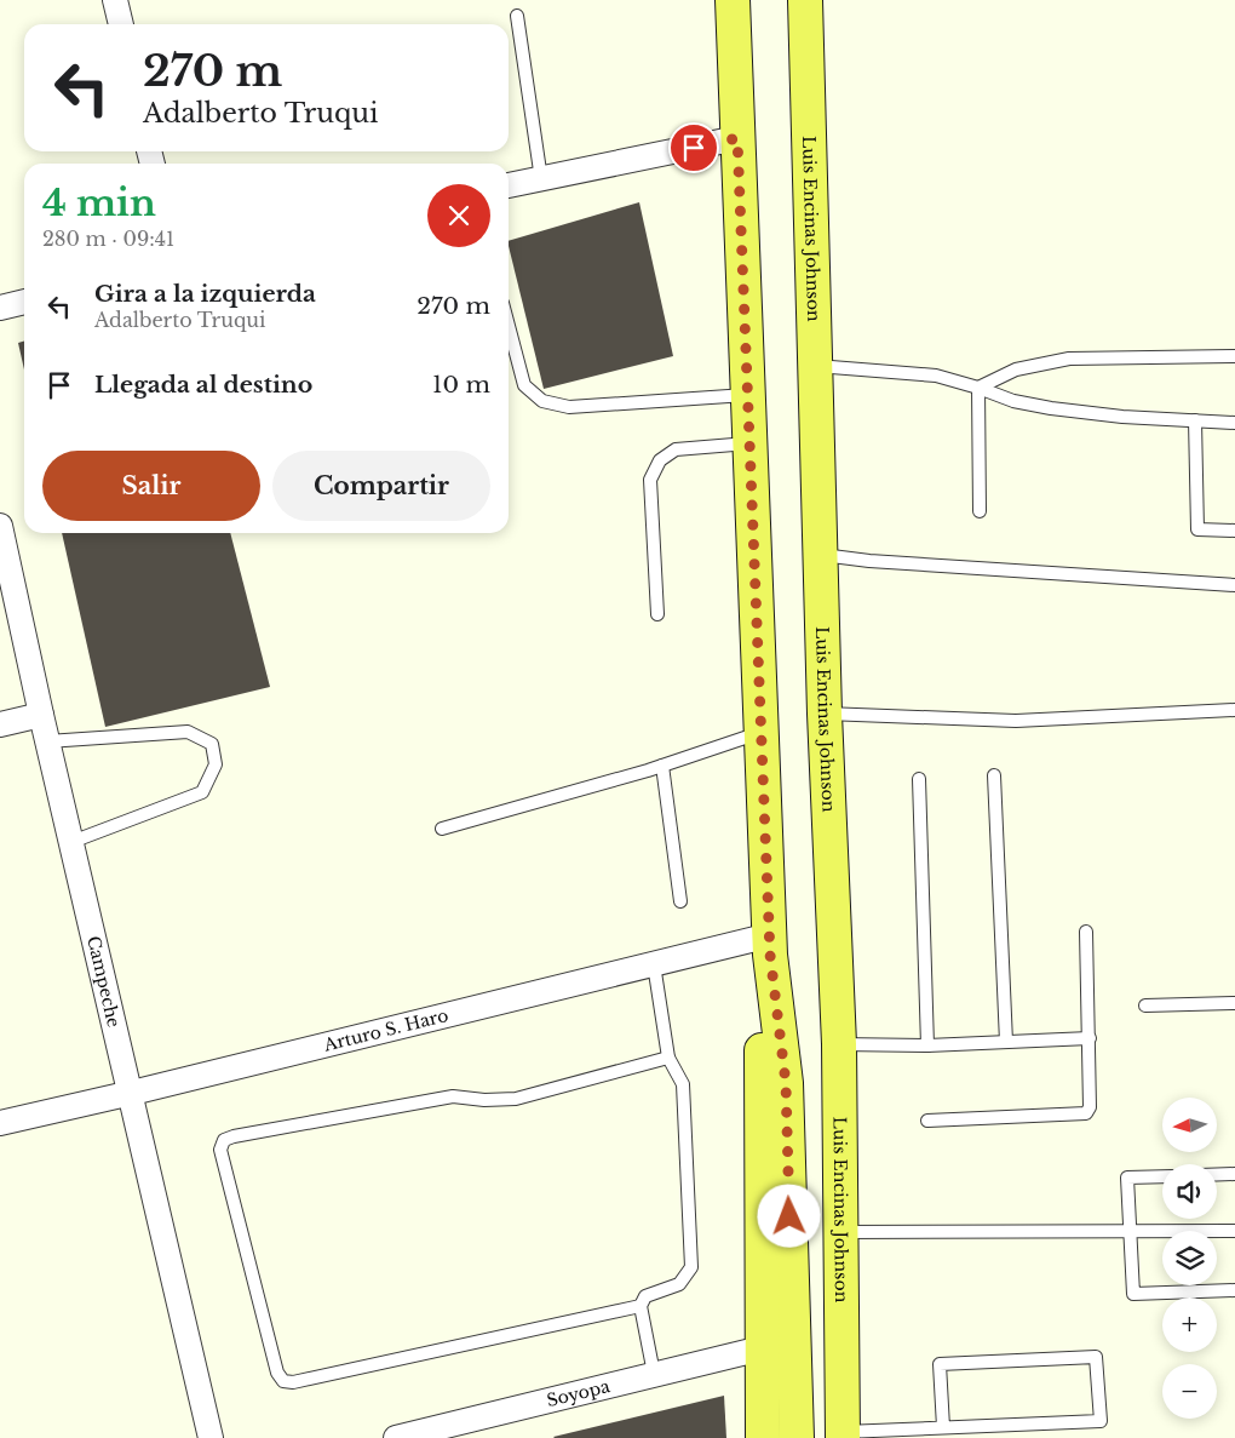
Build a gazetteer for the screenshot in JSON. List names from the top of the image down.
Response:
{
  "streets": {
    "main road": ["Luis Encinas Johnson"],
    "street": ["Campeche", "Arturo S. Haro", "Soyopa"]
  },
  "crossings": [
    ["Campeche", "Arturo S. Haro"]
  ],
  "north": "left",
  "page": {
    "turn": ["270 m", "Adalberto Truqui"],
    "heading": ["4 min", "280 m · 09:41"],
    "list": [
      {
        "name": "Gira a la izquierda",
        "note": "Adalberto Truqui",
        "value": "270 m"
      },
      {
        "name": "Llegada al destino",
        "value": "10 m"
      }
    ],
    "buttons": ["Salir", "Compartir"],
    "map_buttons": ["+", "−"]
  }
}
